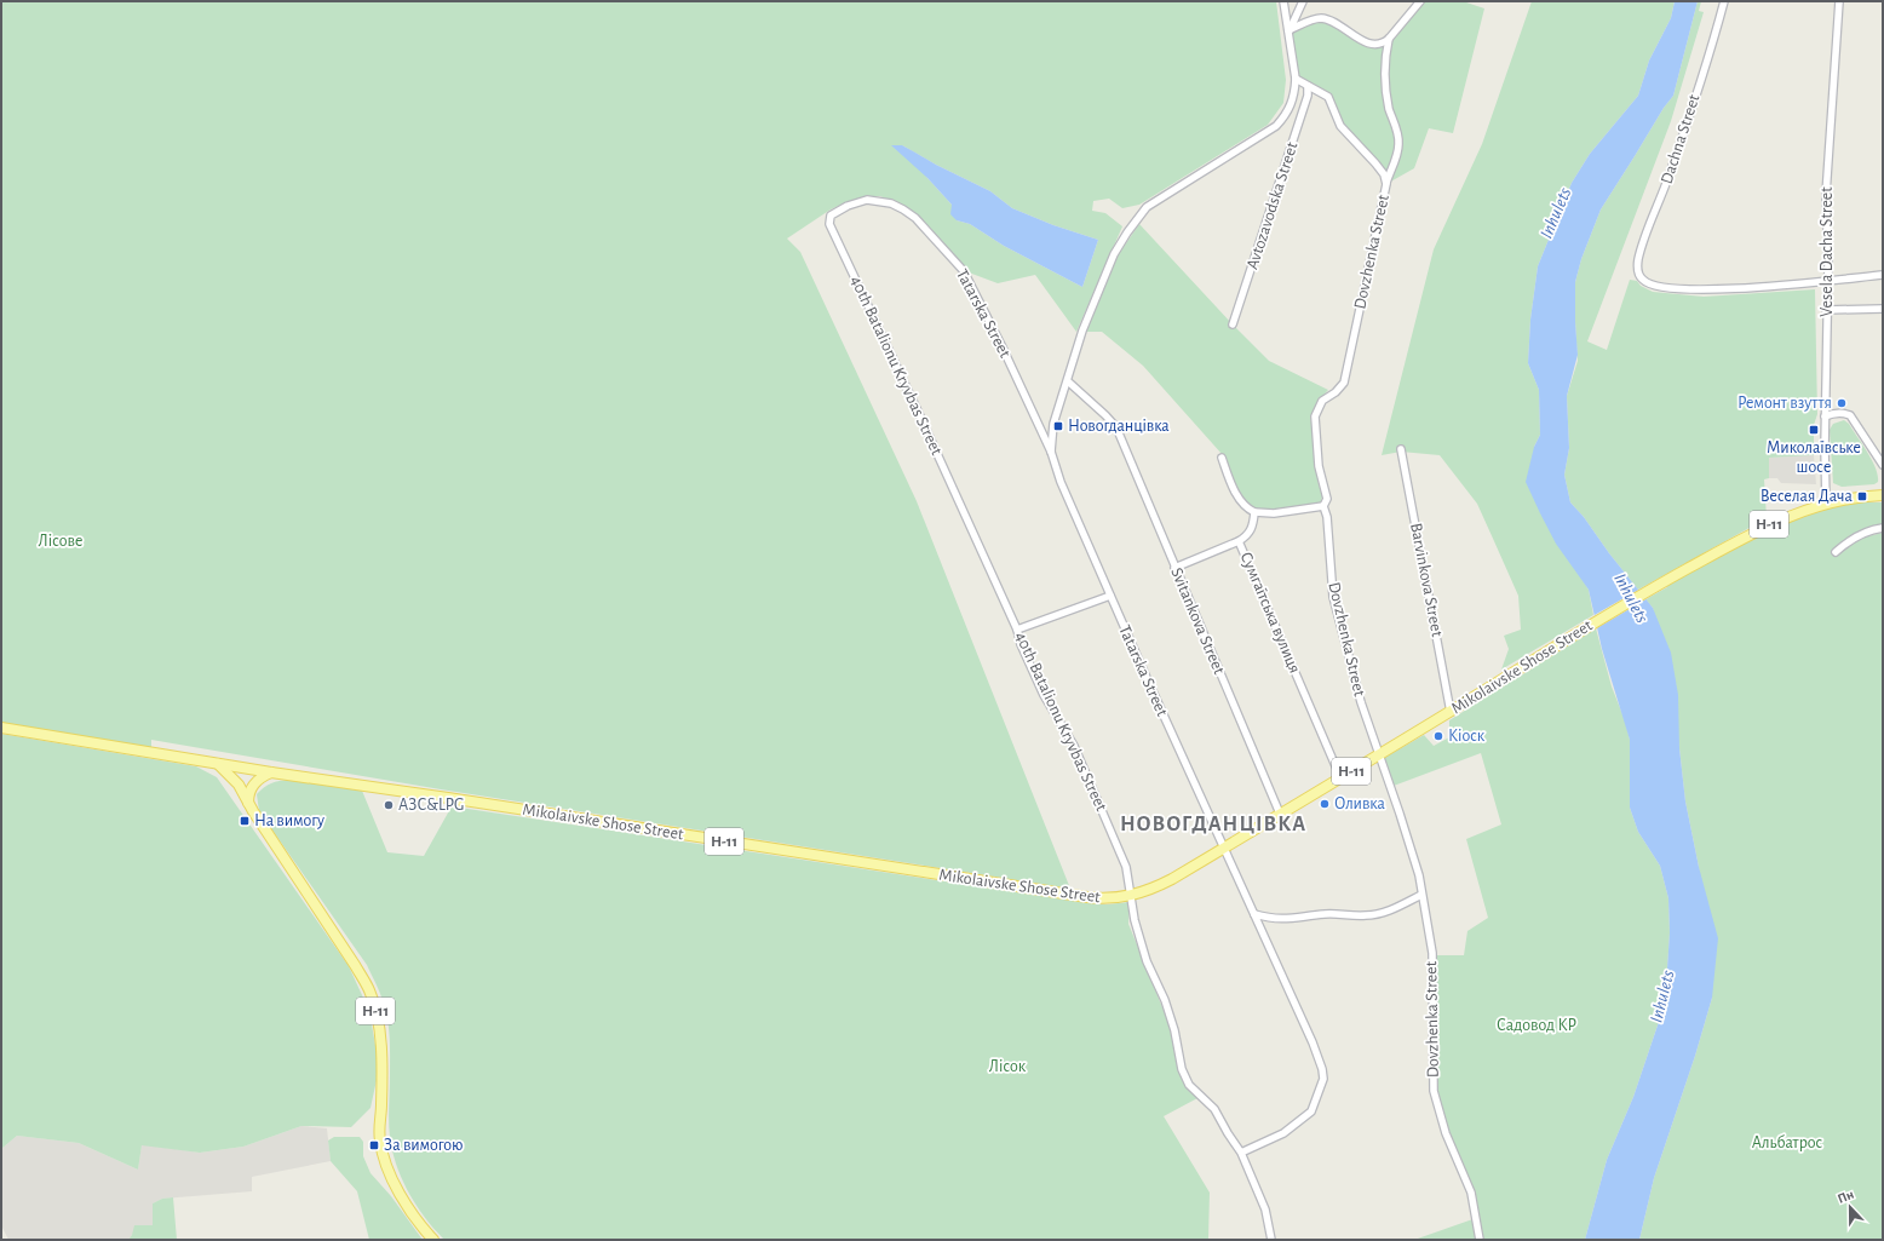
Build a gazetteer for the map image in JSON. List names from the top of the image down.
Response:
{
  "streets": {
    "main road": ["Н-11", "Mikolaivske Shose Street"],
    "street": [
      "Dachna Street",
      "Avtozavodska Street",
      "Dovzhenka Street",
      "Vesela Dacha Street",
      "Tatarska Street",
      "40th Batalionu Kryvbas Street",
      "Barvinkova Street",
      "Сумгаїтська вулиця",
      "Svitankova Street"
    ]
  },
  "crossings": [
    ["Dachna Street", "Vesela Dacha Street"],
    ["Avtozavodska Street", "Dovzhenka Street"],
    ["Dovzhenka Street", "Mikolaivske Shose Street"],
    ["Vesela Dacha Street", "Mikolaivske Shose Street"],
    ["Tatarska Street", "40th Batalionu Kryvbas Street"],
    ["Tatarska Street", "Mikolaivske Shose Street"],
    ["40th Batalionu Kryvbas Street", "Mikolaivske Shose Street"],
    ["Н-11", "Mikolaivske Shose Street"],
    ["Barvinkova Street", "Mikolaivske Shose Street"],
    ["Сумгаїтська вулиця", "Mikolaivske Shose Street"],
    ["Svitankova Street", "Mikolaivske Shose Street"]
  ],
  "districts": ["НОВОГДАНЦІВКА"],
  "water": ["Inhulets"],
  "parks": [
    "Лісове",
    "Садовод КР",
    "Лісок",
    "Альбатрос"
  ],
  "places": {
    "other": [
      "Ремонт взуття",
      "Кіоск",
      "Оливка",
      "АЗС&LPG"
    ],
    "transit": [
      "Новогданцівка",
      "Миколаївське шосе",
      "Веселая Дача",
      "На вимогу",
      "За вимогою"
    ]
  },
  "north": "top"
}
